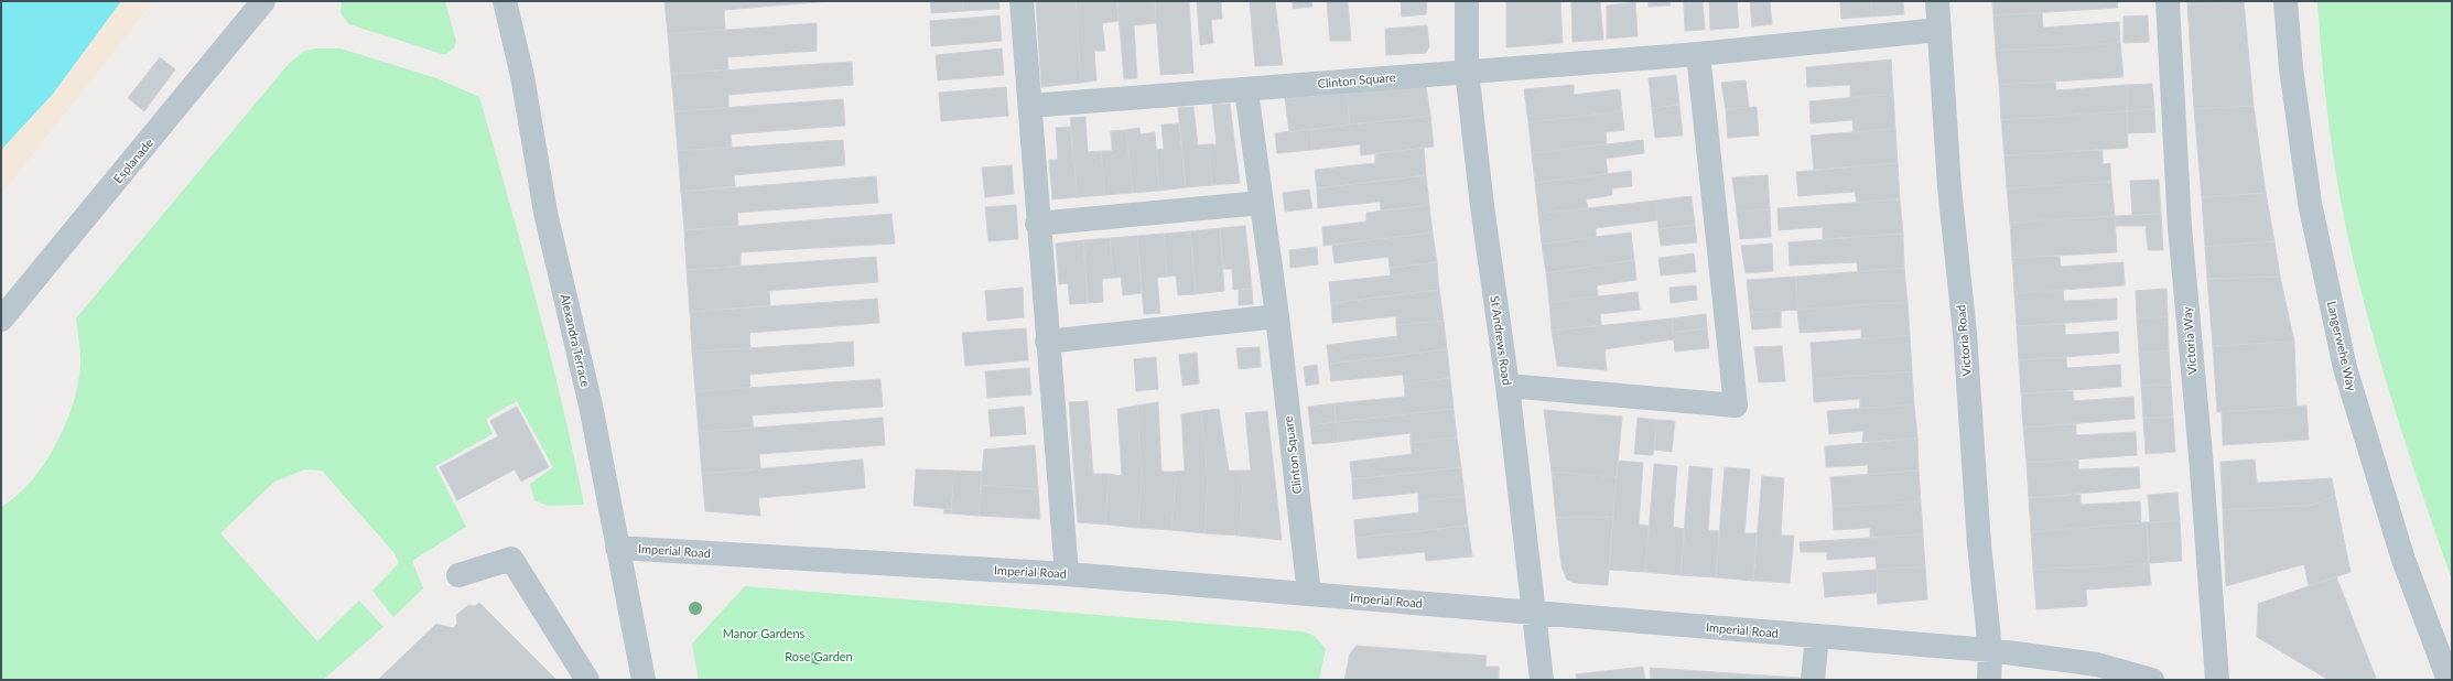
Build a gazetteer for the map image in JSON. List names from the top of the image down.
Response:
{
  "streets": {
    "street": [
      "Clinton Square",
      "Esplanade",
      "Alexandra Terrace",
      "St Andrews Road",
      "Victoria Road",
      "Victoria Way",
      "Langerwehe Way",
      "Imperial Road"
    ]
  },
  "crossings": [
    ["Clinton Square", "St Andrews Road"],
    ["Clinton Square", "Victoria Road"],
    ["Clinton Square", "Imperial Road"],
    ["Alexandra Terrace", "Imperial Road"],
    ["St Andrews Road", "Imperial Road"],
    ["Victoria Road", "Imperial Road"]
  ],
  "parks": ["Manor Gardens", "Rose Garden"]
}
